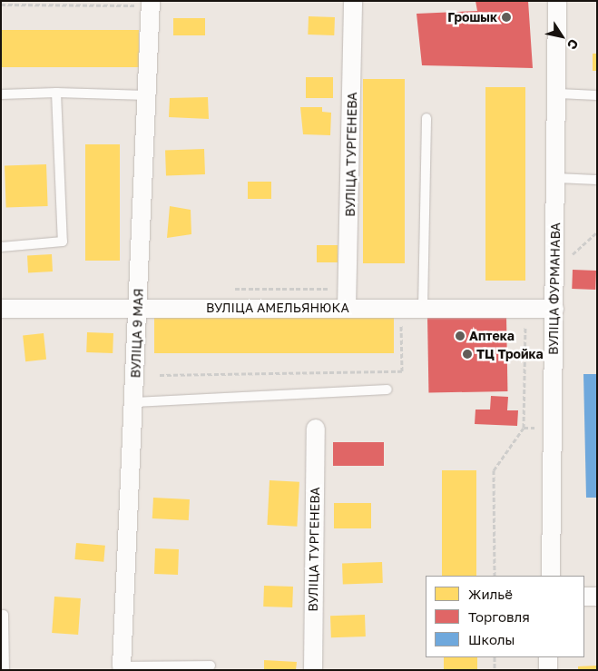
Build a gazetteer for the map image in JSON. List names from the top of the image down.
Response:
{
  "streets": {
    "street": [
      "ВУЛІЦА ТУРГЕНЕВА",
      "ВУЛІЦА ФУРМАНАВА",
      "ВУЛІЦА АМЕЛЬЯНЮКА",
      "ВУЛІЦА 9 МАЯ"
    ]
  },
  "crossings": [
    ["ВУЛІЦА ТУРГЕНЕВА", "ВУЛІЦА АМЕЛЬЯНЮКА"],
    ["ВУЛІЦА ФУРМАНАВА", "ВУЛІЦА АМЕЛЬЯНЮКА"],
    ["ВУЛІЦА АМЕЛЬЯНЮКА", "ВУЛІЦА 9 МАЯ"]
  ],
  "places": ["Грошык", "Аптека", "ТЦ Тройка"],
  "legend": ["Жильё", "Торговля", "Школы"],
  "north": "bottom right"
}
